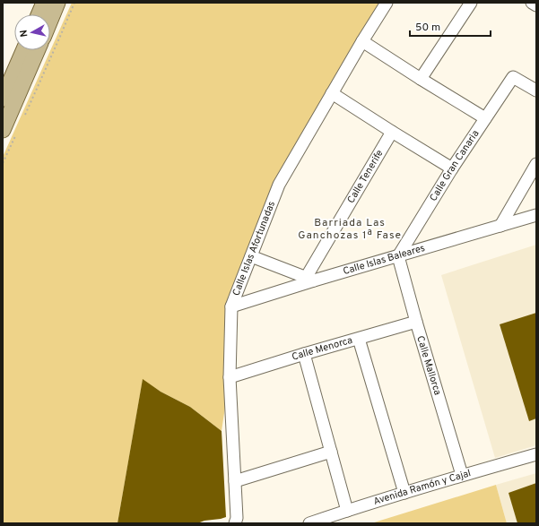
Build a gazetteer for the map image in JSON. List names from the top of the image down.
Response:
{
  "streets": {
    "street": [
      "Calle Gran Canaria",
      "Calle Tenerife",
      "Calle Islas Afortunadas",
      "Calle Islas Baleares",
      "Calle Menorca",
      "Calle Mallorca",
      "Avenida Ramón y Cajal"
    ]
  },
  "crossings": [
    ["Calle Gran Canaria", "Calle Islas Baleares"],
    ["Calle Gran Canaria", "Calle Mallorca"],
    ["Calle Tenerife", "Calle Islas Baleares"],
    ["Calle Islas Afortunadas", "Calle Islas Baleares"],
    ["Calle Islas Afortunadas", "Calle Menorca"],
    ["Calle Islas Baleares", "Calle Mallorca"],
    ["Calle Menorca", "Calle Mallorca"],
    ["Calle Mallorca", "Avenida Ramón y Cajal"]
  ],
  "districts": ["Barriada Las Ganchozas 1ª Fase"],
  "scale_bar": "50 m",
  "north": "left"
}
